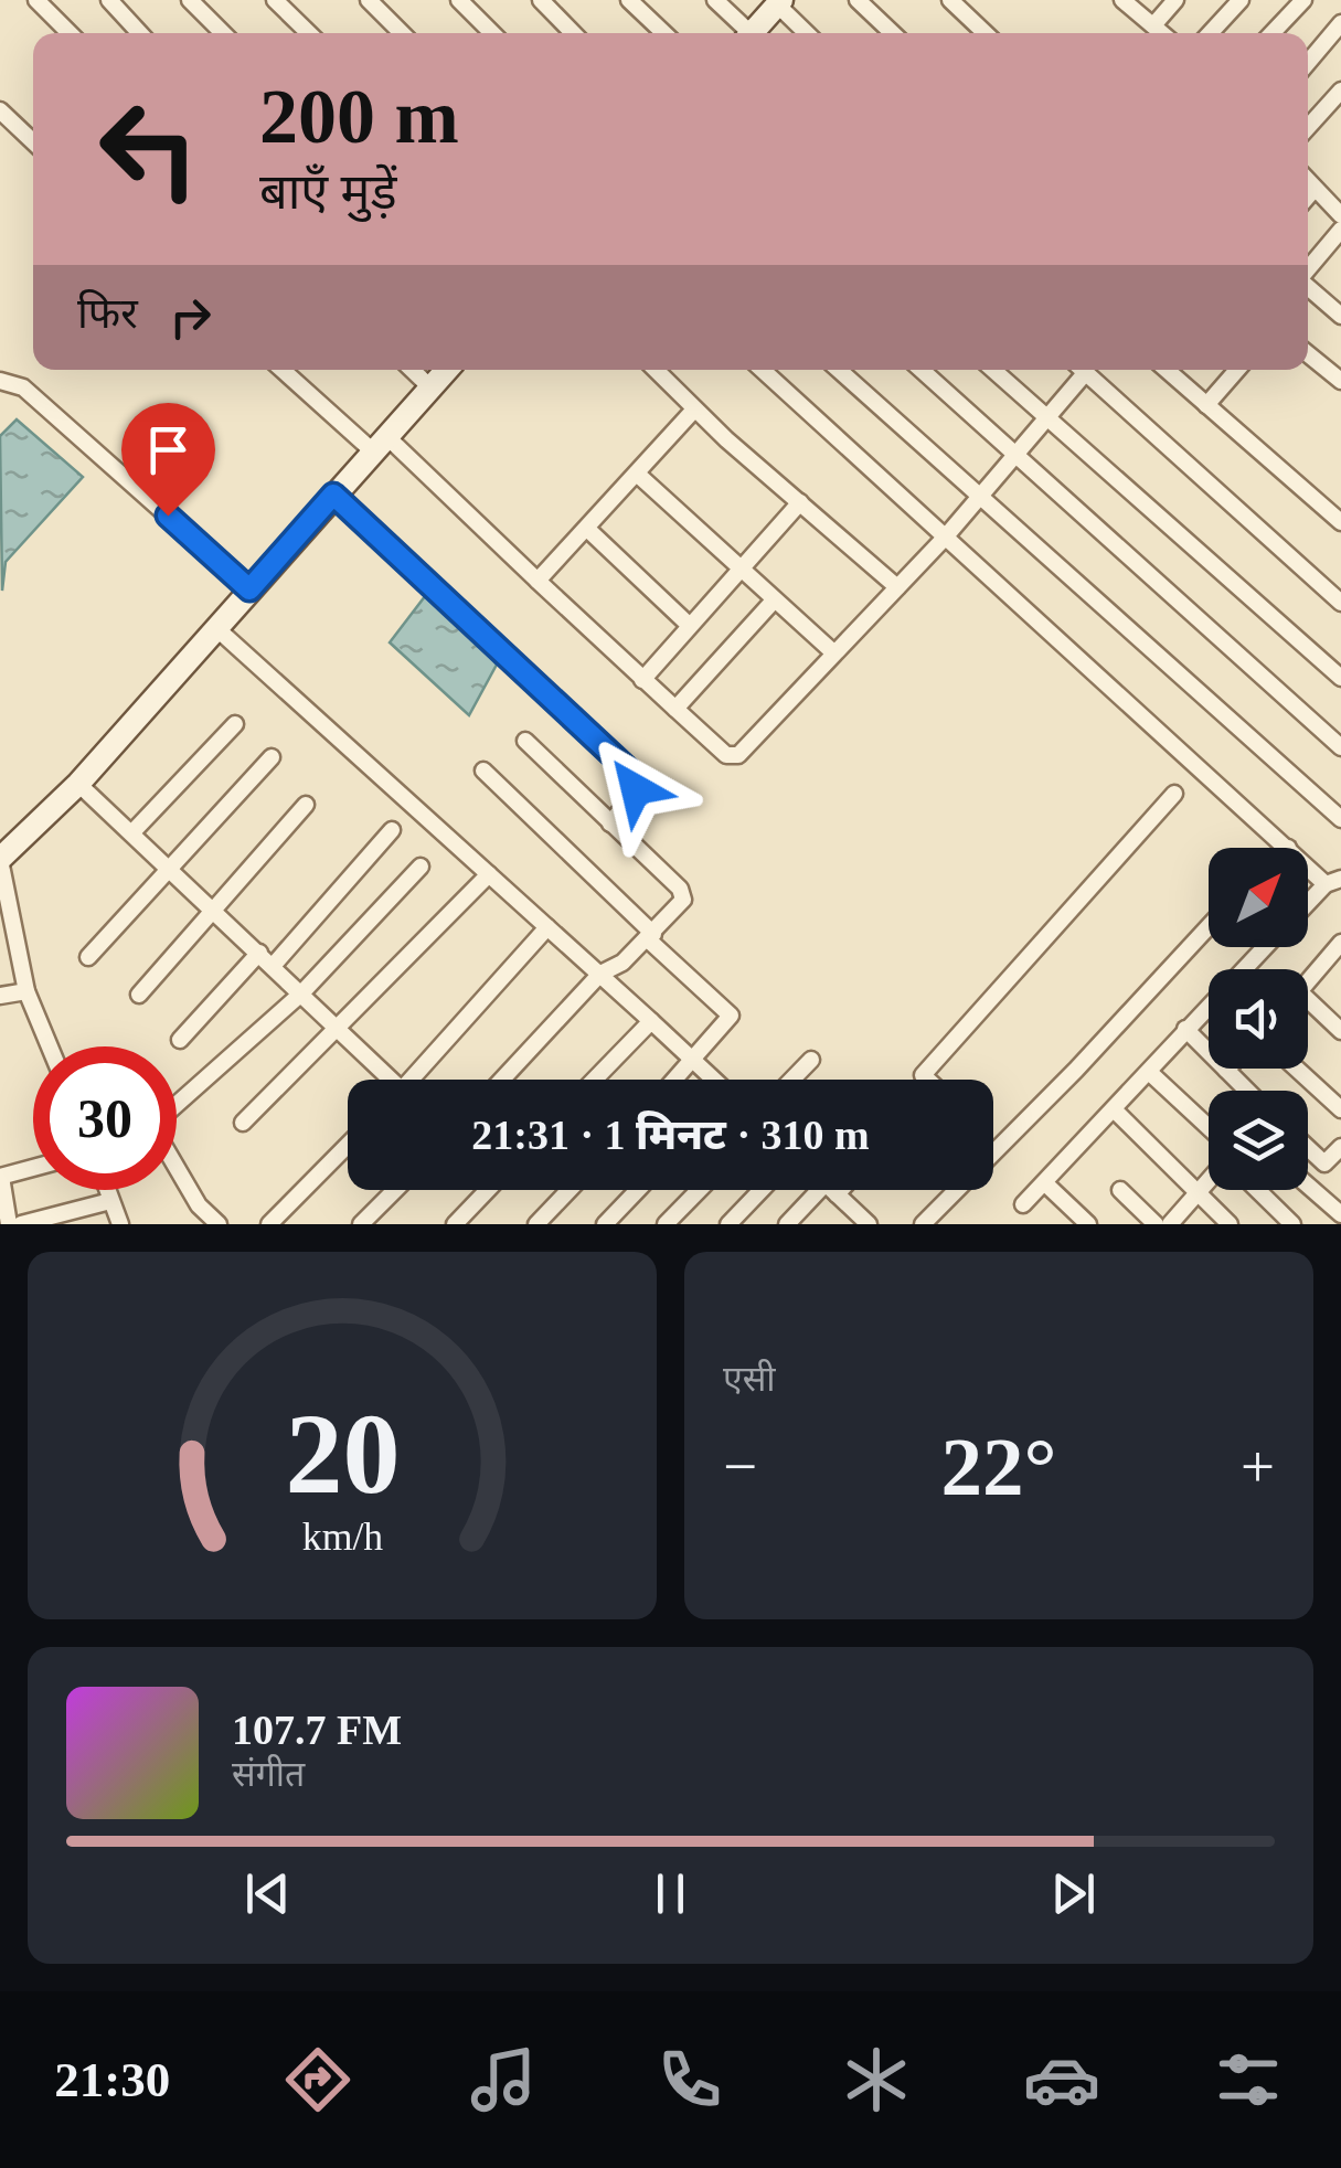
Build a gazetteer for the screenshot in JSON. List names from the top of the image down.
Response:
{
  "north": "top right",
  "page": {
    "turn": ["200 m", "बाएँ मुड़ें"],
    "then": "फिर",
    "limit": "30",
    "trip": "21:31 · 1 मिनट · 310 m",
    "tile": "एसी",
    "heat": ["−", "22°", "+"],
    "song": ["107.7 FM", "संगीत"],
    "tabs": "21:30",
    "gauge": ["20", "km/h"]
  }
}
